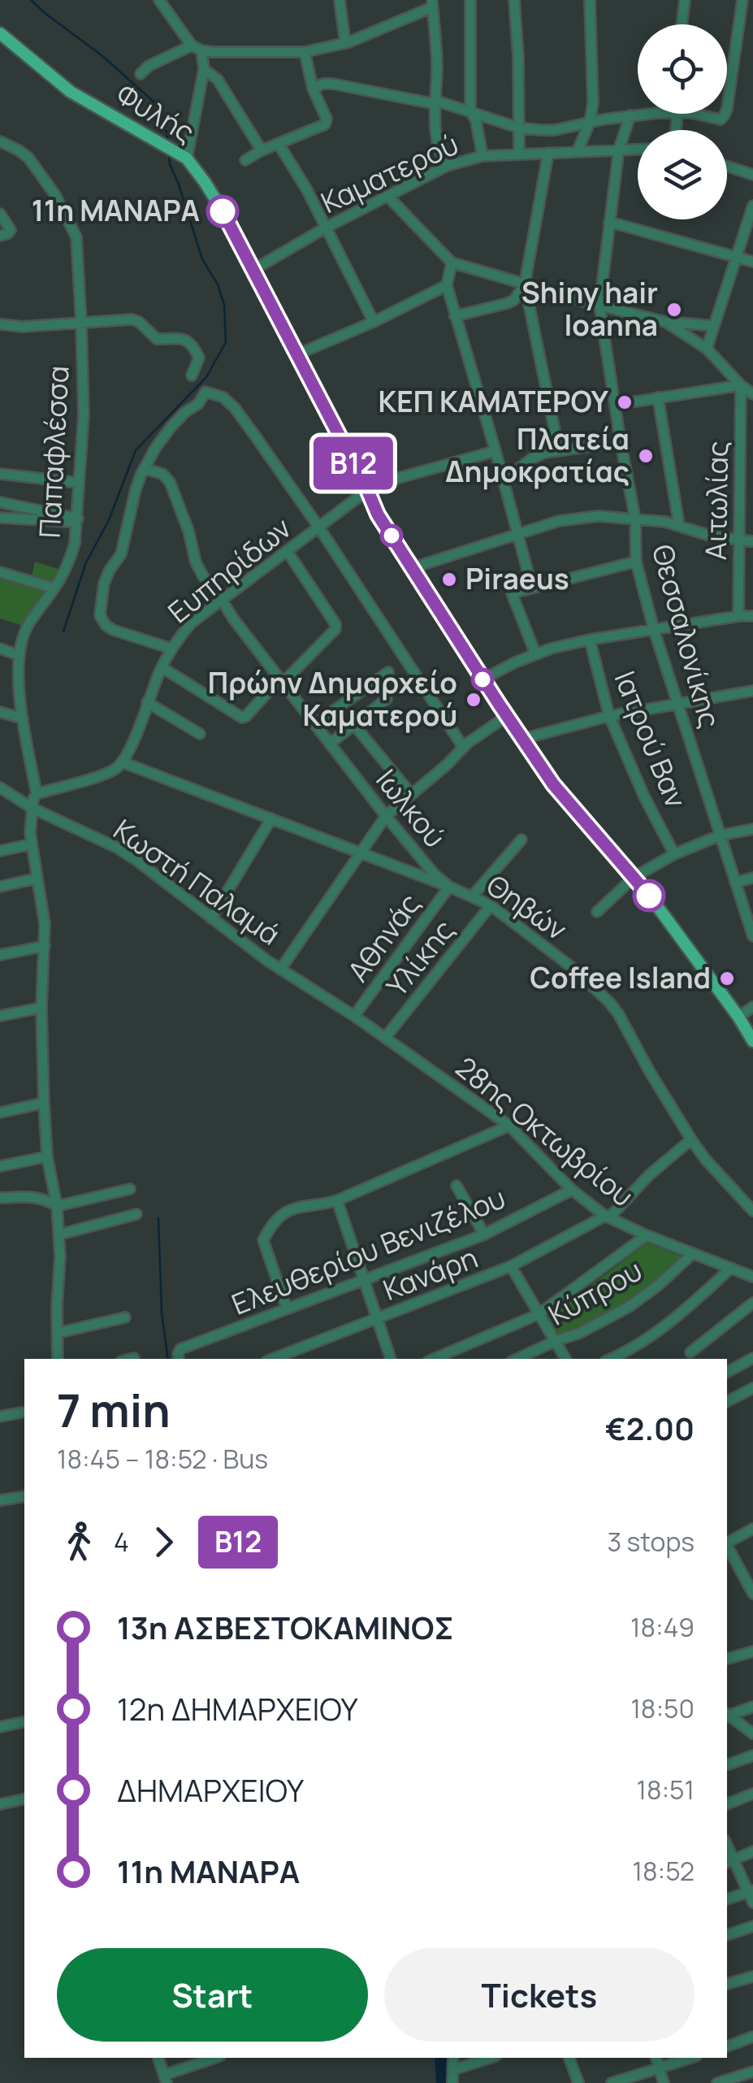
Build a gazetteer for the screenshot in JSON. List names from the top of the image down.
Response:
{
  "streets": {
    "main road": ["Φυλής"],
    "street": [
      "Καματερού",
      "Παπαφλέσσα",
      "Αιτωλίας",
      "Ευπηρίδων",
      "Θεσσαλονίκης",
      "Ιατρού Βαν",
      "Ιωλκού",
      "Κωστή Παλαμά",
      "Θηβών",
      "Αθηνάς",
      "Υλίκης",
      "28ης Οκτωβρίου",
      "Ελευθερίου Βενιζέλου",
      "Κανάρη",
      "Κύπρου"
    ]
  },
  "crossings": [
    ["Φυλής", "Καματερού"],
    ["Καματερού", "Θεσσαλονίκης"],
    ["Παπαφλέσσα", "Κωστή Παλαμά"],
    ["Ευπηρίδων", "Ιωλκού"],
    ["Ευπηρίδων", "Θηβών"],
    ["Ιωλκού", "Θηβών"],
    ["Ιωλκού", "Αθηνάς"],
    ["Κωστή Παλαμά", "28ης Οκτωβρίου"],
    ["Θηβών", "Αθηνάς"],
    ["Θηβών", "Υλίκης"],
    ["Θηβών", "Κανάρη"],
    ["Αθηνάς", "28ης Οκτωβρίου"],
    ["Υλίκης", "28ης Οκτωβρίου"],
    ["28ης Οκτωβρίου", "Ελευθερίου Βενιζέλου"],
    ["28ης Οκτωβρίου", "Κανάρη"],
    ["28ης Οκτωβρίου", "Κύπρου"]
  ],
  "places": [
    "11η ΜΑΝΑΡΑ",
    "Shiny hair Ioanna",
    "ΚΕΠ ΚΑΜΑΤΕΡΟΥ",
    "Πλατεία Δημοκρατίας",
    "Piraeus",
    "Πρώην Δημαρχείο Καματερού",
    "Coffee Island"
  ],
  "lines": ["bus line Β12"],
  "page": {
    "on_map": "Β12",
    "heading": ["7 min", "18:45 – 18:52 · Bus", "€2.00"],
    "legs": ["4", "Β12", "3 stops"],
    "list": [
      {
        "name": "13η ΑΣΒΕΣΤΟΚΑΜΙΝΟΣ",
        "value": "18:49"
      },
      {
        "name": "12η ΔΗΜΑΡΧΕΙΟΥ",
        "value": "18:50"
      },
      {
        "name": "ΔΗΜΑΡΧΕΙΟΥ",
        "value": "18:51"
      },
      {
        "name": "11η ΜΑΝΑΡΑ",
        "value": "18:52"
      }
    ],
    "buttons": ["Start", "Tickets"]
  }
}
